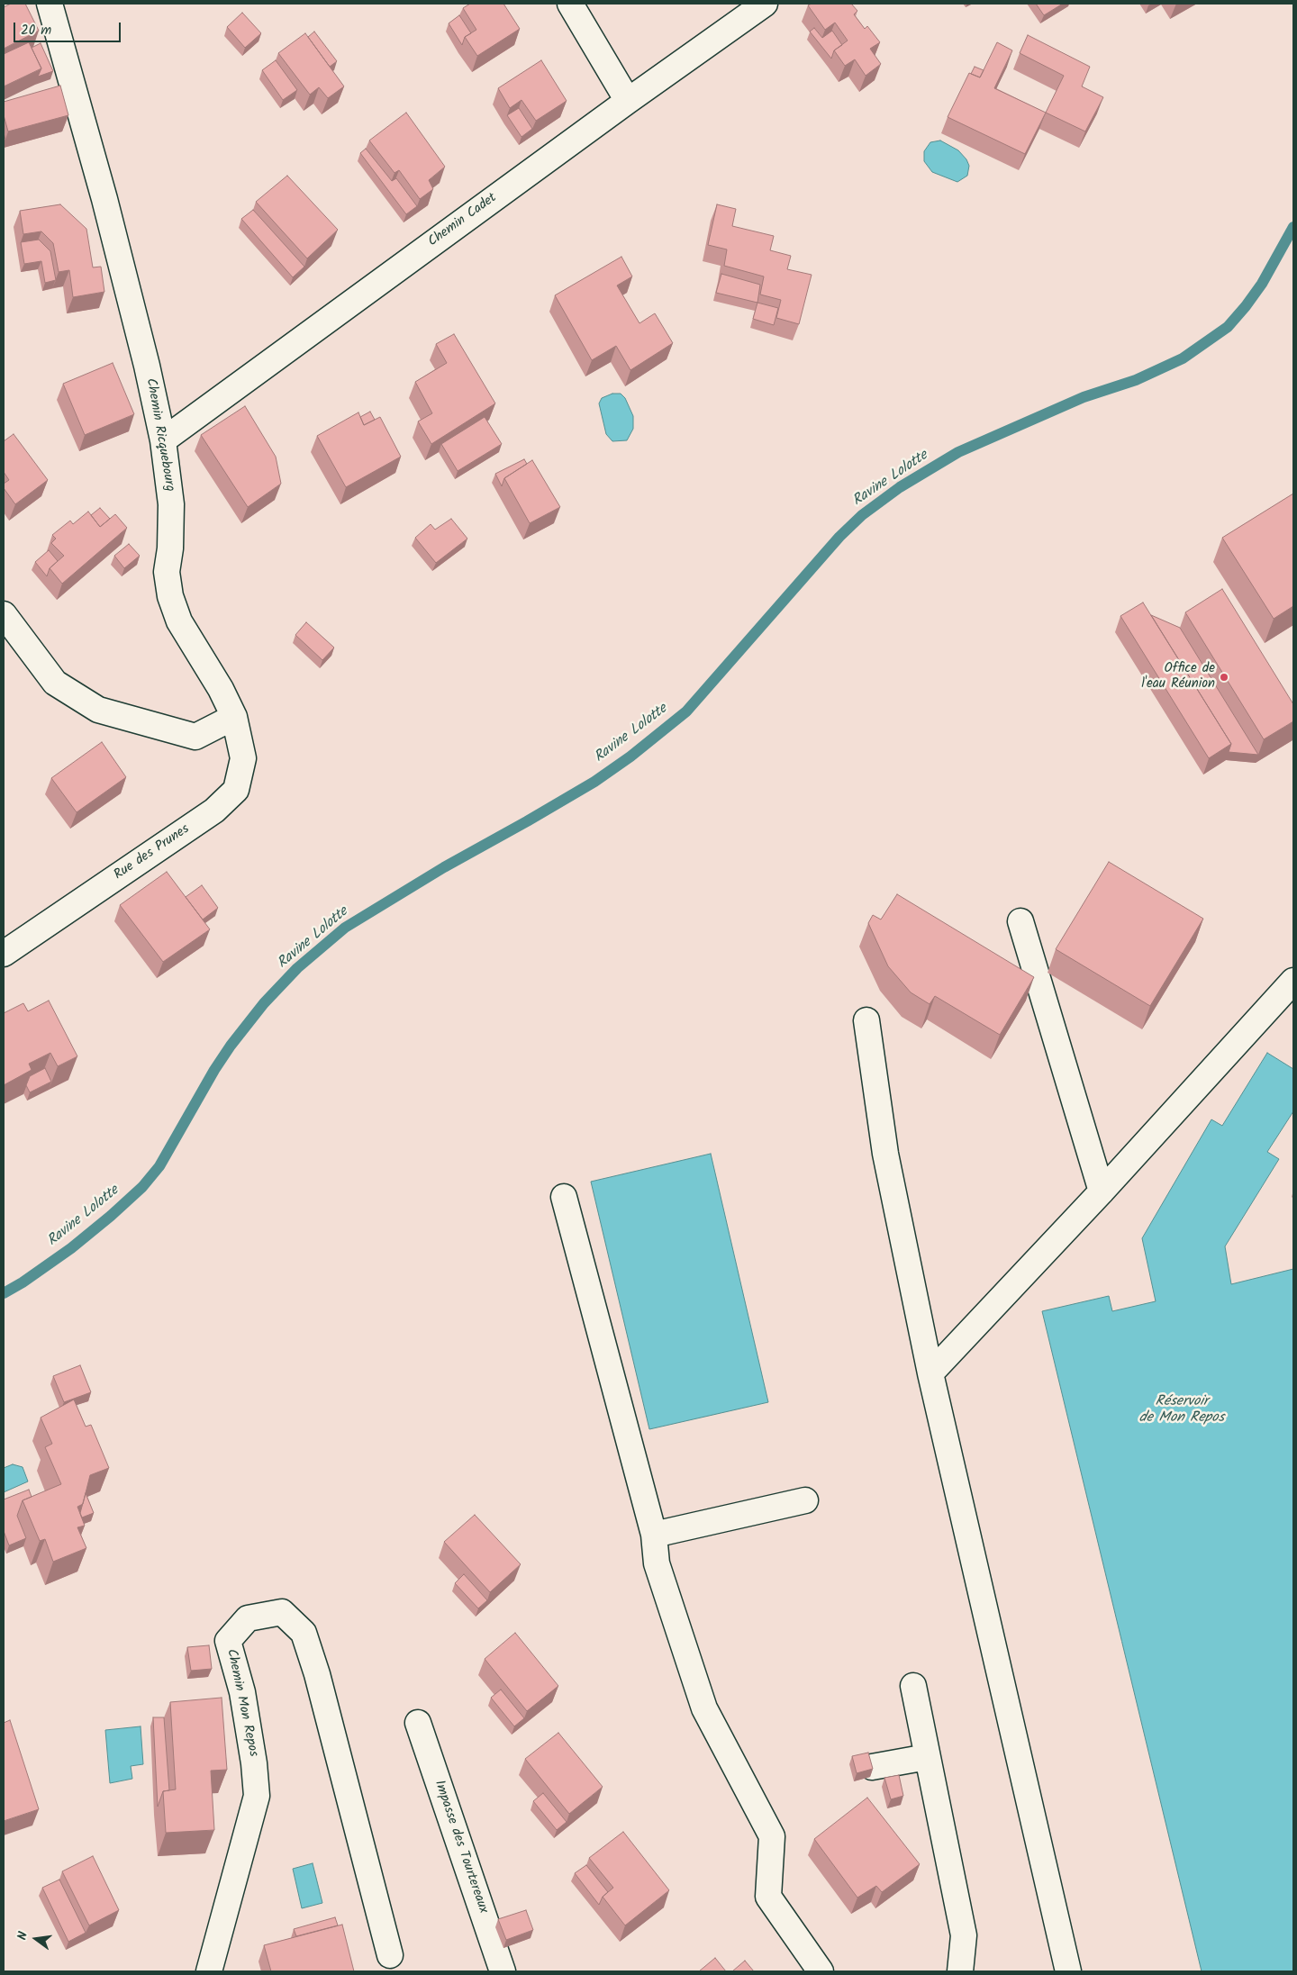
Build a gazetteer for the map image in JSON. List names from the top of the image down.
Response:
{
  "streets": {
    "street": [
      "Chemin Cadet",
      "Chemin Ricquebourg",
      "Rue des Prunes",
      "Chemin Mon Repos",
      "Impasse des Tourtereaux"
    ]
  },
  "crossings": [
    ["Chemin Cadet", "Chemin Ricquebourg"],
    ["Chemin Ricquebourg", "Rue des Prunes"]
  ],
  "water": ["Ravine Lolotte", "Réservoir de Mon Repos"],
  "places": ["Office de l'eau Réunion"],
  "scale_bar": "20 m",
  "north": "left"
}
